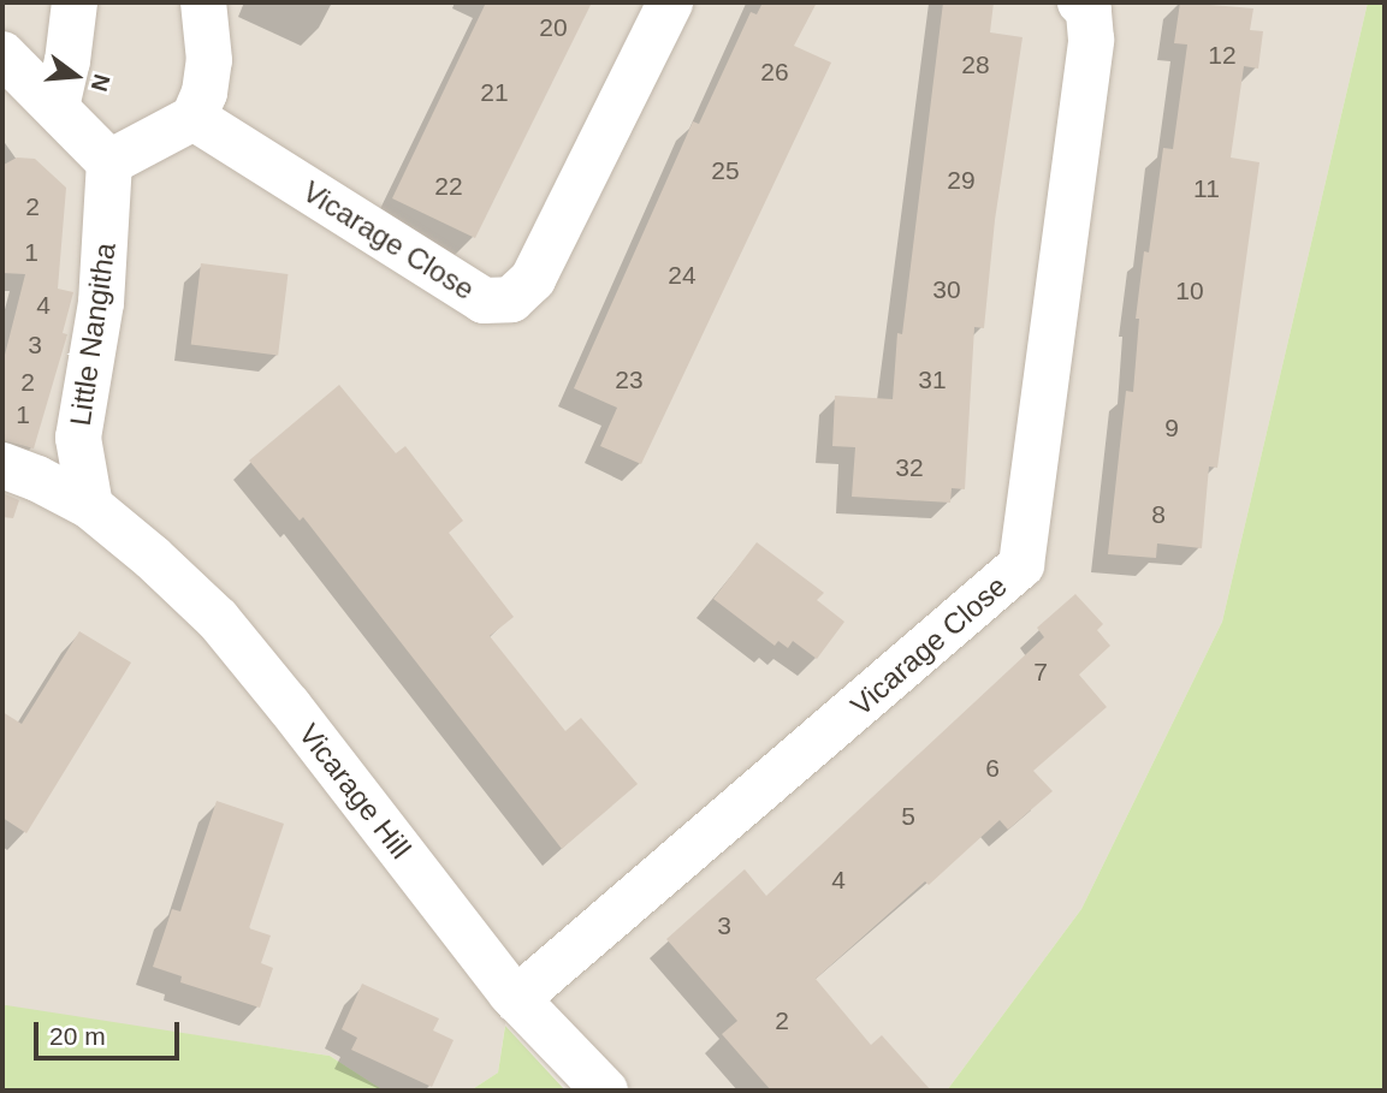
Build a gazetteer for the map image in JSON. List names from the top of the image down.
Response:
{
  "streets": {
    "street": ["Vicarage Close", "Little Nangitha", "Vicarage Hill"]
  },
  "crossings": [
    ["Vicarage Close", "Vicarage Hill"],
    ["Little Nangitha", "Vicarage Hill"]
  ],
  "house_numbers": [
    "20",
    "12",
    "28",
    "26",
    "21",
    "25",
    "29",
    "22",
    "11",
    "2",
    "1",
    "24",
    "30",
    "10",
    "4",
    "3",
    "23",
    "31",
    "2",
    "1",
    "9",
    "32",
    "8",
    "7",
    "6",
    "5",
    "4",
    "3",
    "2"
  ],
  "scale_bar": "20 m",
  "north": "right"
}
